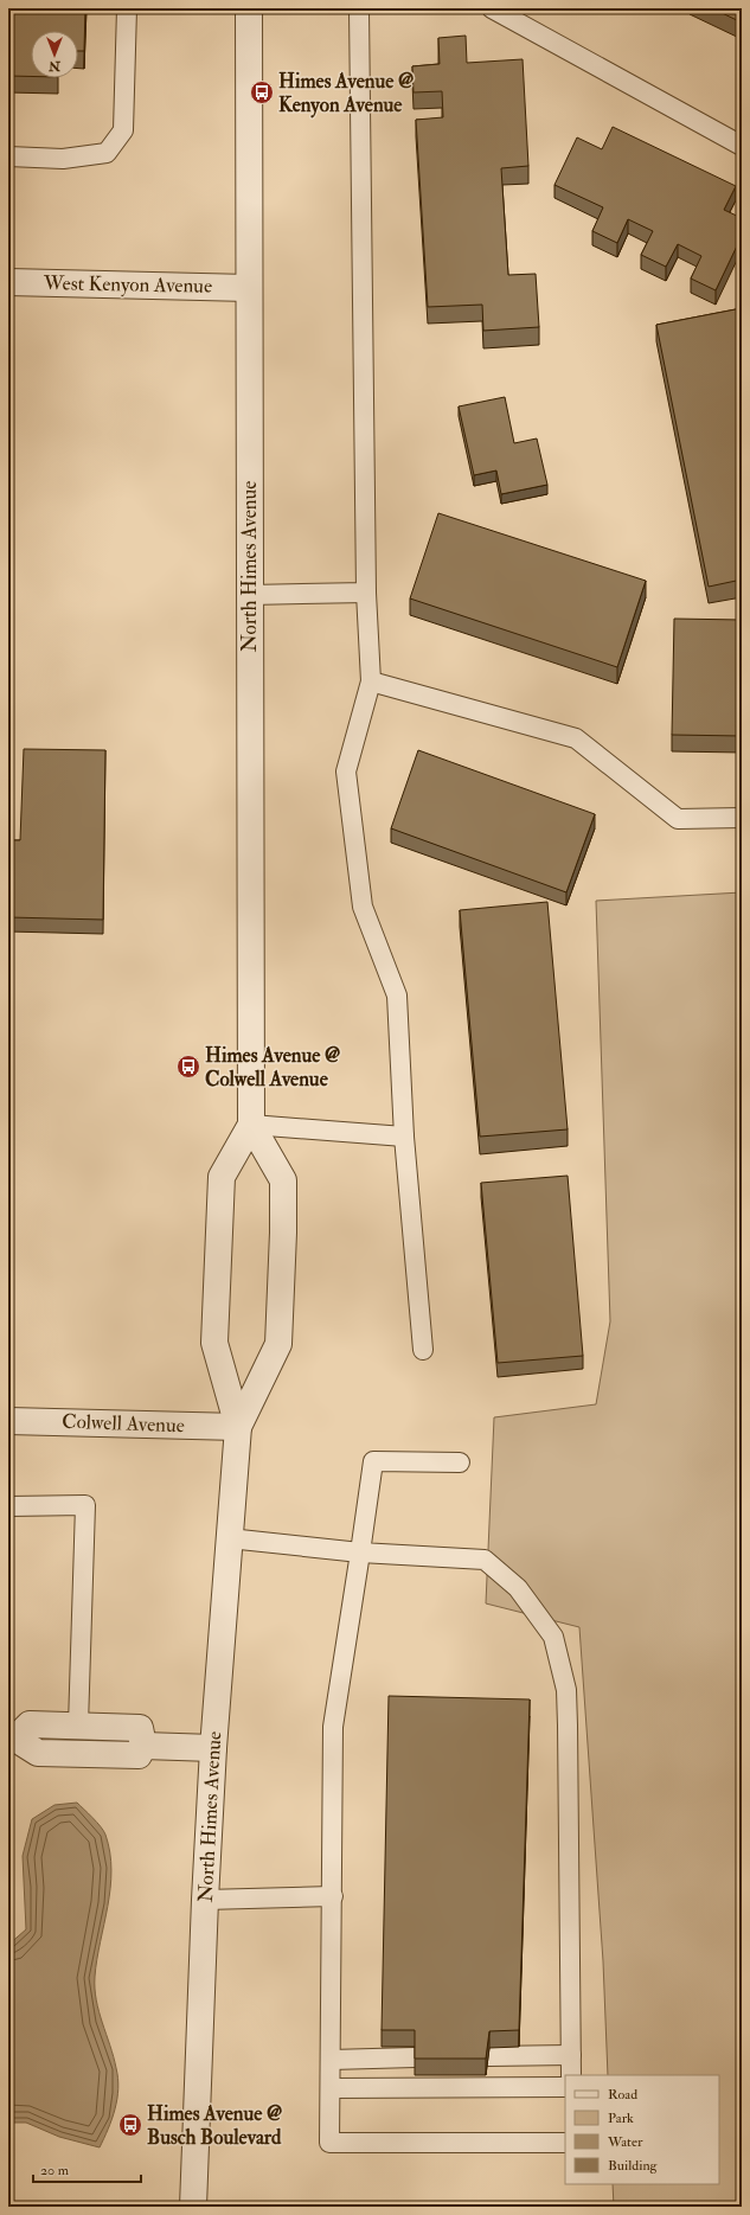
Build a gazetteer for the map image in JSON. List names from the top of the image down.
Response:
{
  "streets": {
    "street": ["West Kenyon Avenue", "North Himes Avenue", "Colwell Avenue"]
  },
  "crossings": [
    ["West Kenyon Avenue", "North Himes Avenue"],
    ["North Himes Avenue", "Colwell Avenue"]
  ],
  "places": {
    "bus stop": ["Himes Avenue @ Kenyon Avenue", "Himes Avenue @ Colwell Avenue", "Himes Avenue @ Busch Boulevard"]
  },
  "legend": [
    "Road",
    "Park",
    "Water",
    "Building"
  ],
  "scale_bar": "20 m",
  "north": "bottom"
}
